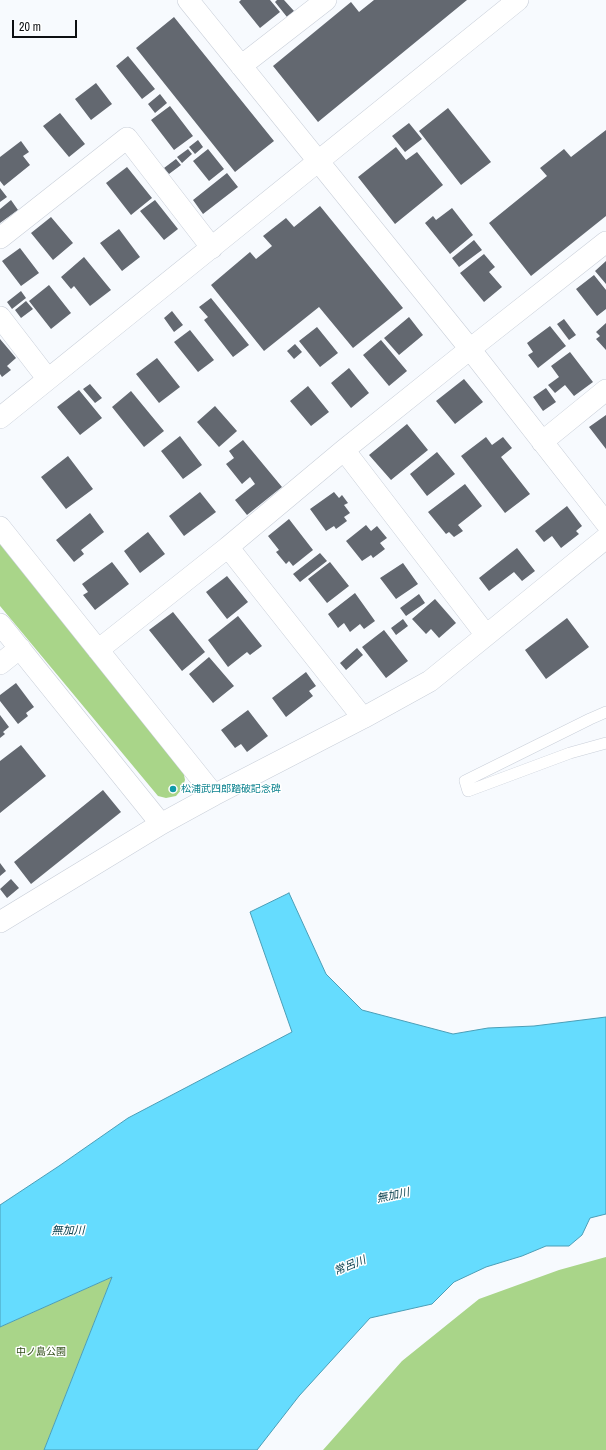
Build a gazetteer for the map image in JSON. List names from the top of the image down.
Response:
{
  "water": ["無加川", "常呂川"],
  "parks": ["中ノ島公園"],
  "places": ["松浦武四郎踏破記念碑"],
  "scale_bar": "20 m"
}
